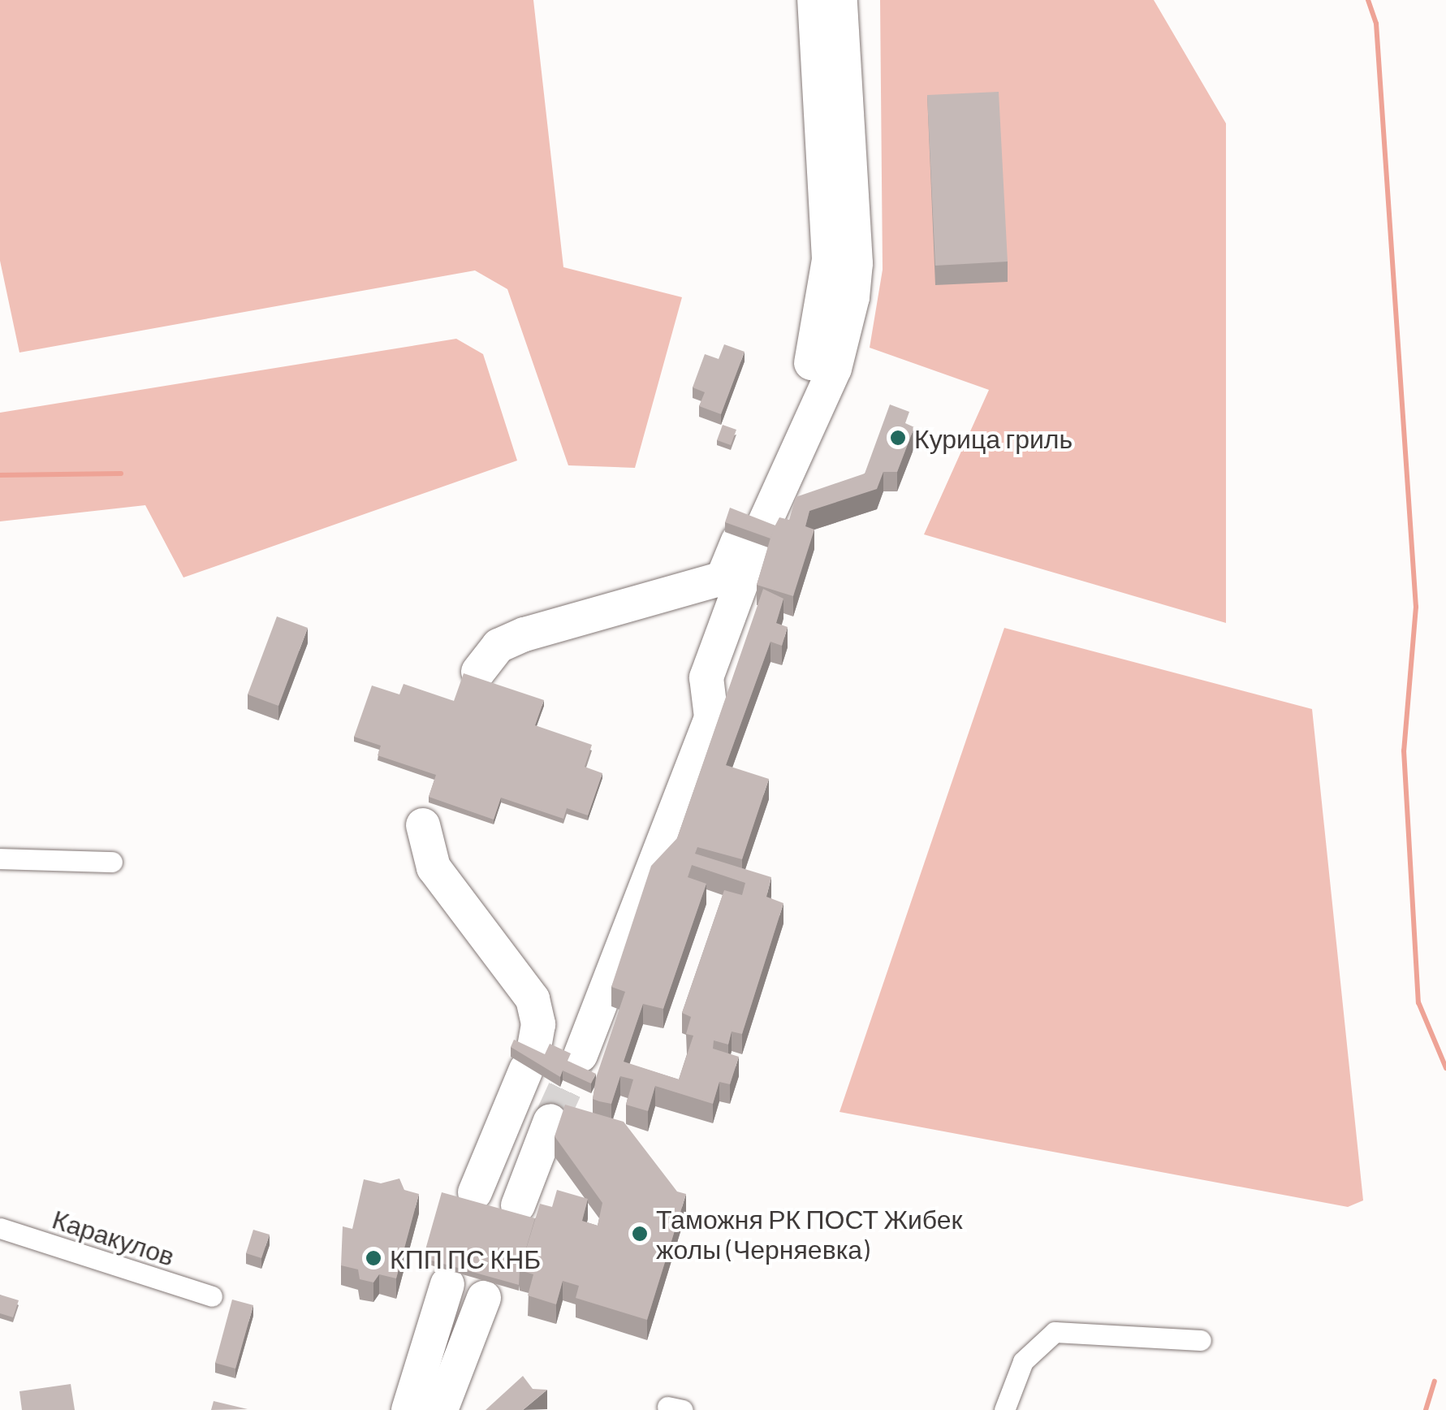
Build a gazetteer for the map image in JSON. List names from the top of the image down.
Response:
{
  "streets": {
    "street": ["Каракулов"]
  },
  "places": ["Курица гриль", "Таможня РК ПОСТ Жибек жолы (Черняевка)", "КПП ПС КНБ"]
}
